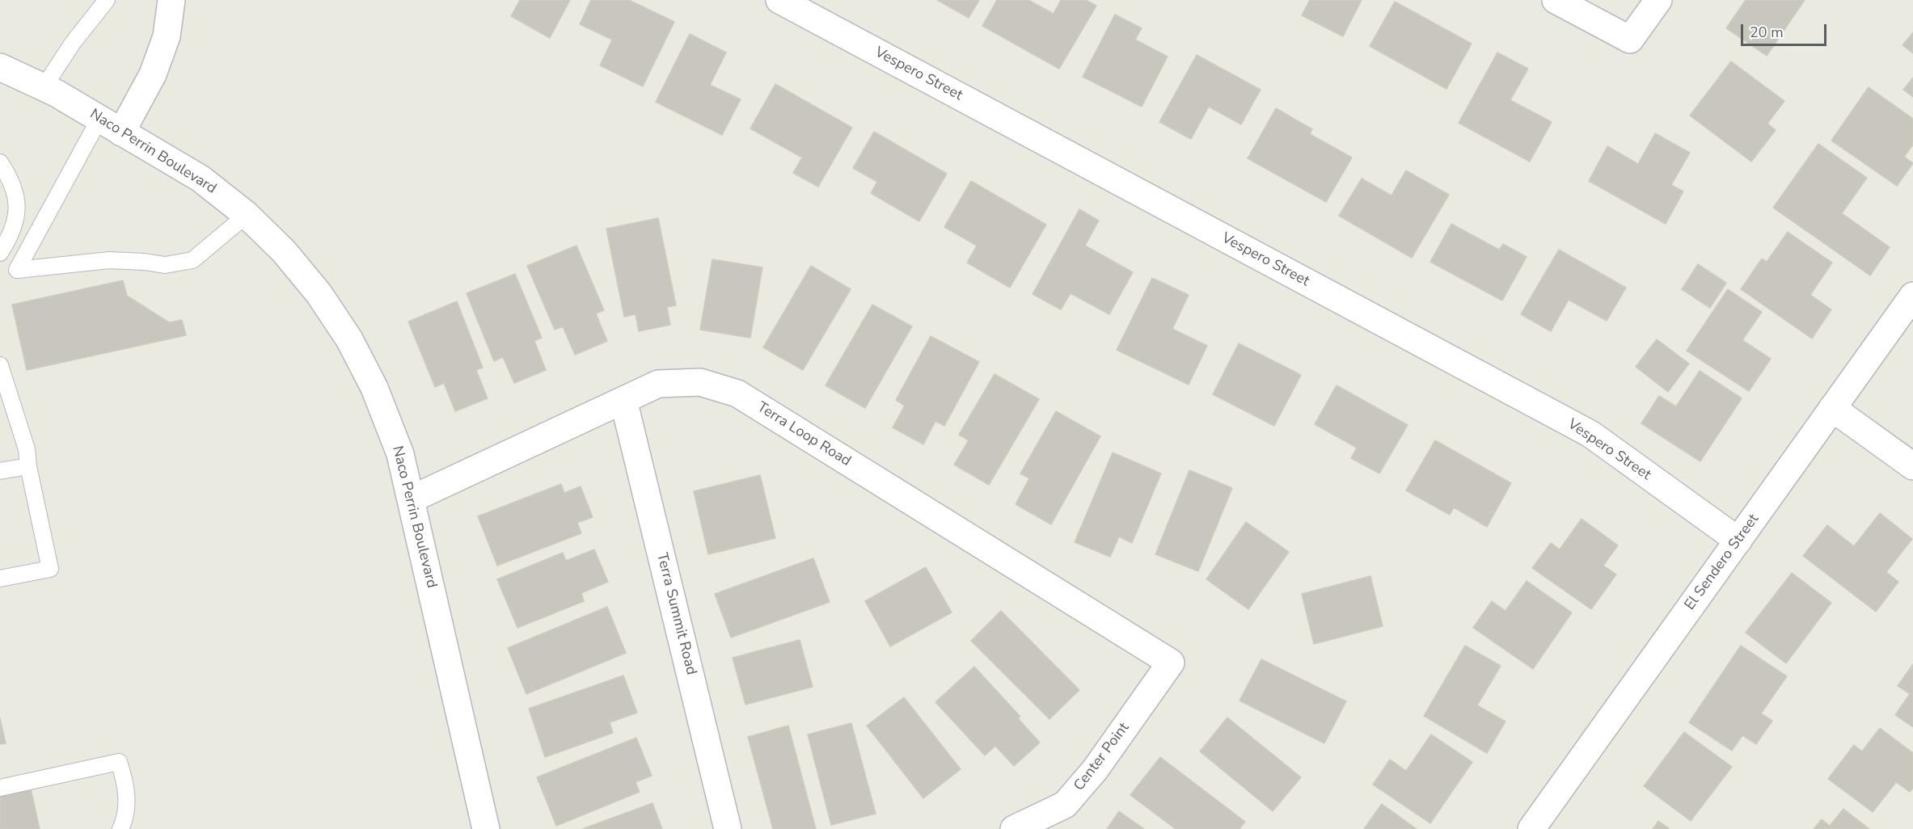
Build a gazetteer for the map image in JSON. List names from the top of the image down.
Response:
{
  "streets": {
    "street": [
      "Vespero Street",
      "Naco Perrin Boulevard",
      "Terra Loop Road",
      "El Sendero Street",
      "Terra Summit Road",
      "Center Point"
    ]
  },
  "crossings": [
    ["Vespero Street", "El Sendero Street"],
    ["Naco Perrin Boulevard", "Terra Loop Road"],
    ["Terra Loop Road", "Terra Summit Road"],
    ["Terra Loop Road", "Center Point"]
  ],
  "scale_bar": "20 m"
}
